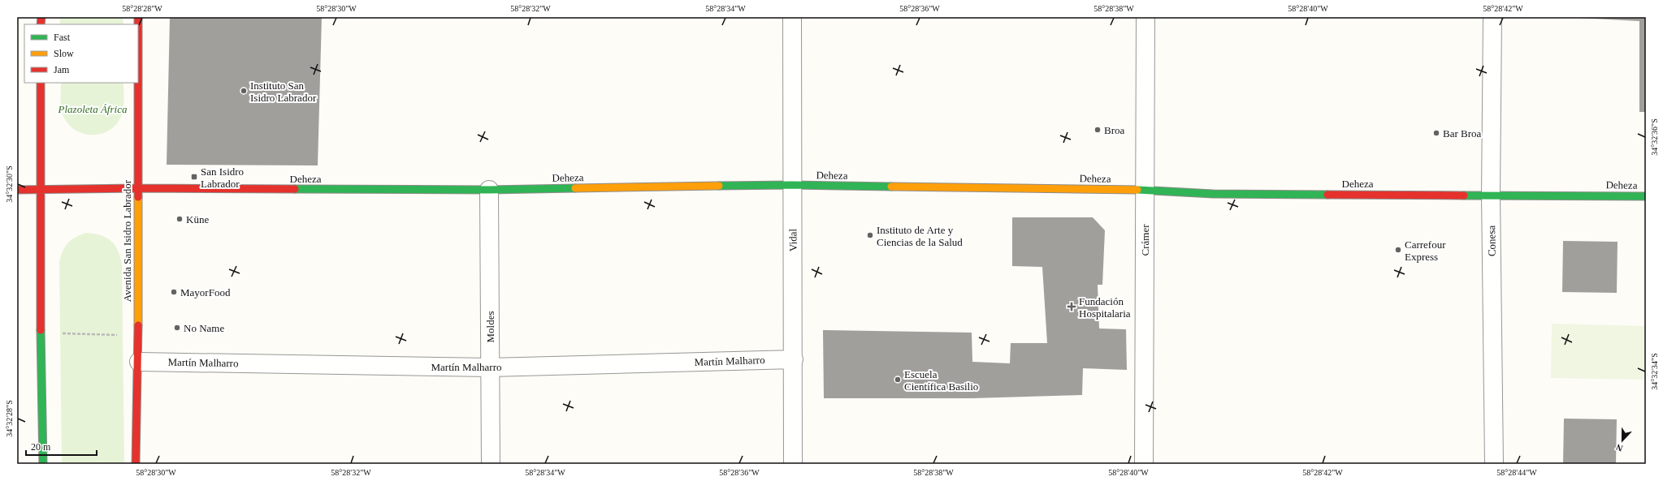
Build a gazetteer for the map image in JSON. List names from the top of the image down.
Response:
{
  "streets": {
    "street": [
      "Deheza",
      "Vidal",
      "Crámer",
      "Avenida San Isidro Labrador",
      "Conesa",
      "Moldes",
      "Martín Malharro"
    ]
  },
  "crossings": [
    ["Deheza", "Vidal"],
    ["Deheza", "Crámer"],
    ["Deheza", "Avenida San Isidro Labrador"],
    ["Deheza", "Conesa"],
    ["Deheza", "Moldes"],
    ["Vidal", "Martín Malharro"],
    ["Avenida San Isidro Labrador", "Martín Malharro"],
    ["Moldes", "Martín Malharro"]
  ],
  "parks": ["Plazoleta África"],
  "places": {
    "other": [
      "Instituto San Isidro Labrador",
      "Broa",
      "Bar Broa",
      "Küne",
      "Instituto de Arte y Ciencias de la Salud",
      "Carrefour Express",
      "MayorFood",
      "No Name",
      "Escuela Científica Basilio"
    ],
    "transit": ["San Isidro Labrador"],
    "health": ["Fundación Hospitalaria"]
  },
  "legend": ["Fast", "Slow", "Jam"],
  "scale_bar": "20 m",
  "north": "bottom",
  "coordinates": [
    "58°28'28\"W",
    "58°28'30\"W",
    "58°28'32\"W",
    "58°28'34\"W",
    "58°28'36\"W",
    "58°28'38\"W",
    "58°28'40\"W",
    "58°28'42\"W",
    "34°32'36\"S",
    "34°32'30\"S",
    "34°32'34\"S",
    "34°32'28\"S",
    "58°28'44\"W"
  ]
}
